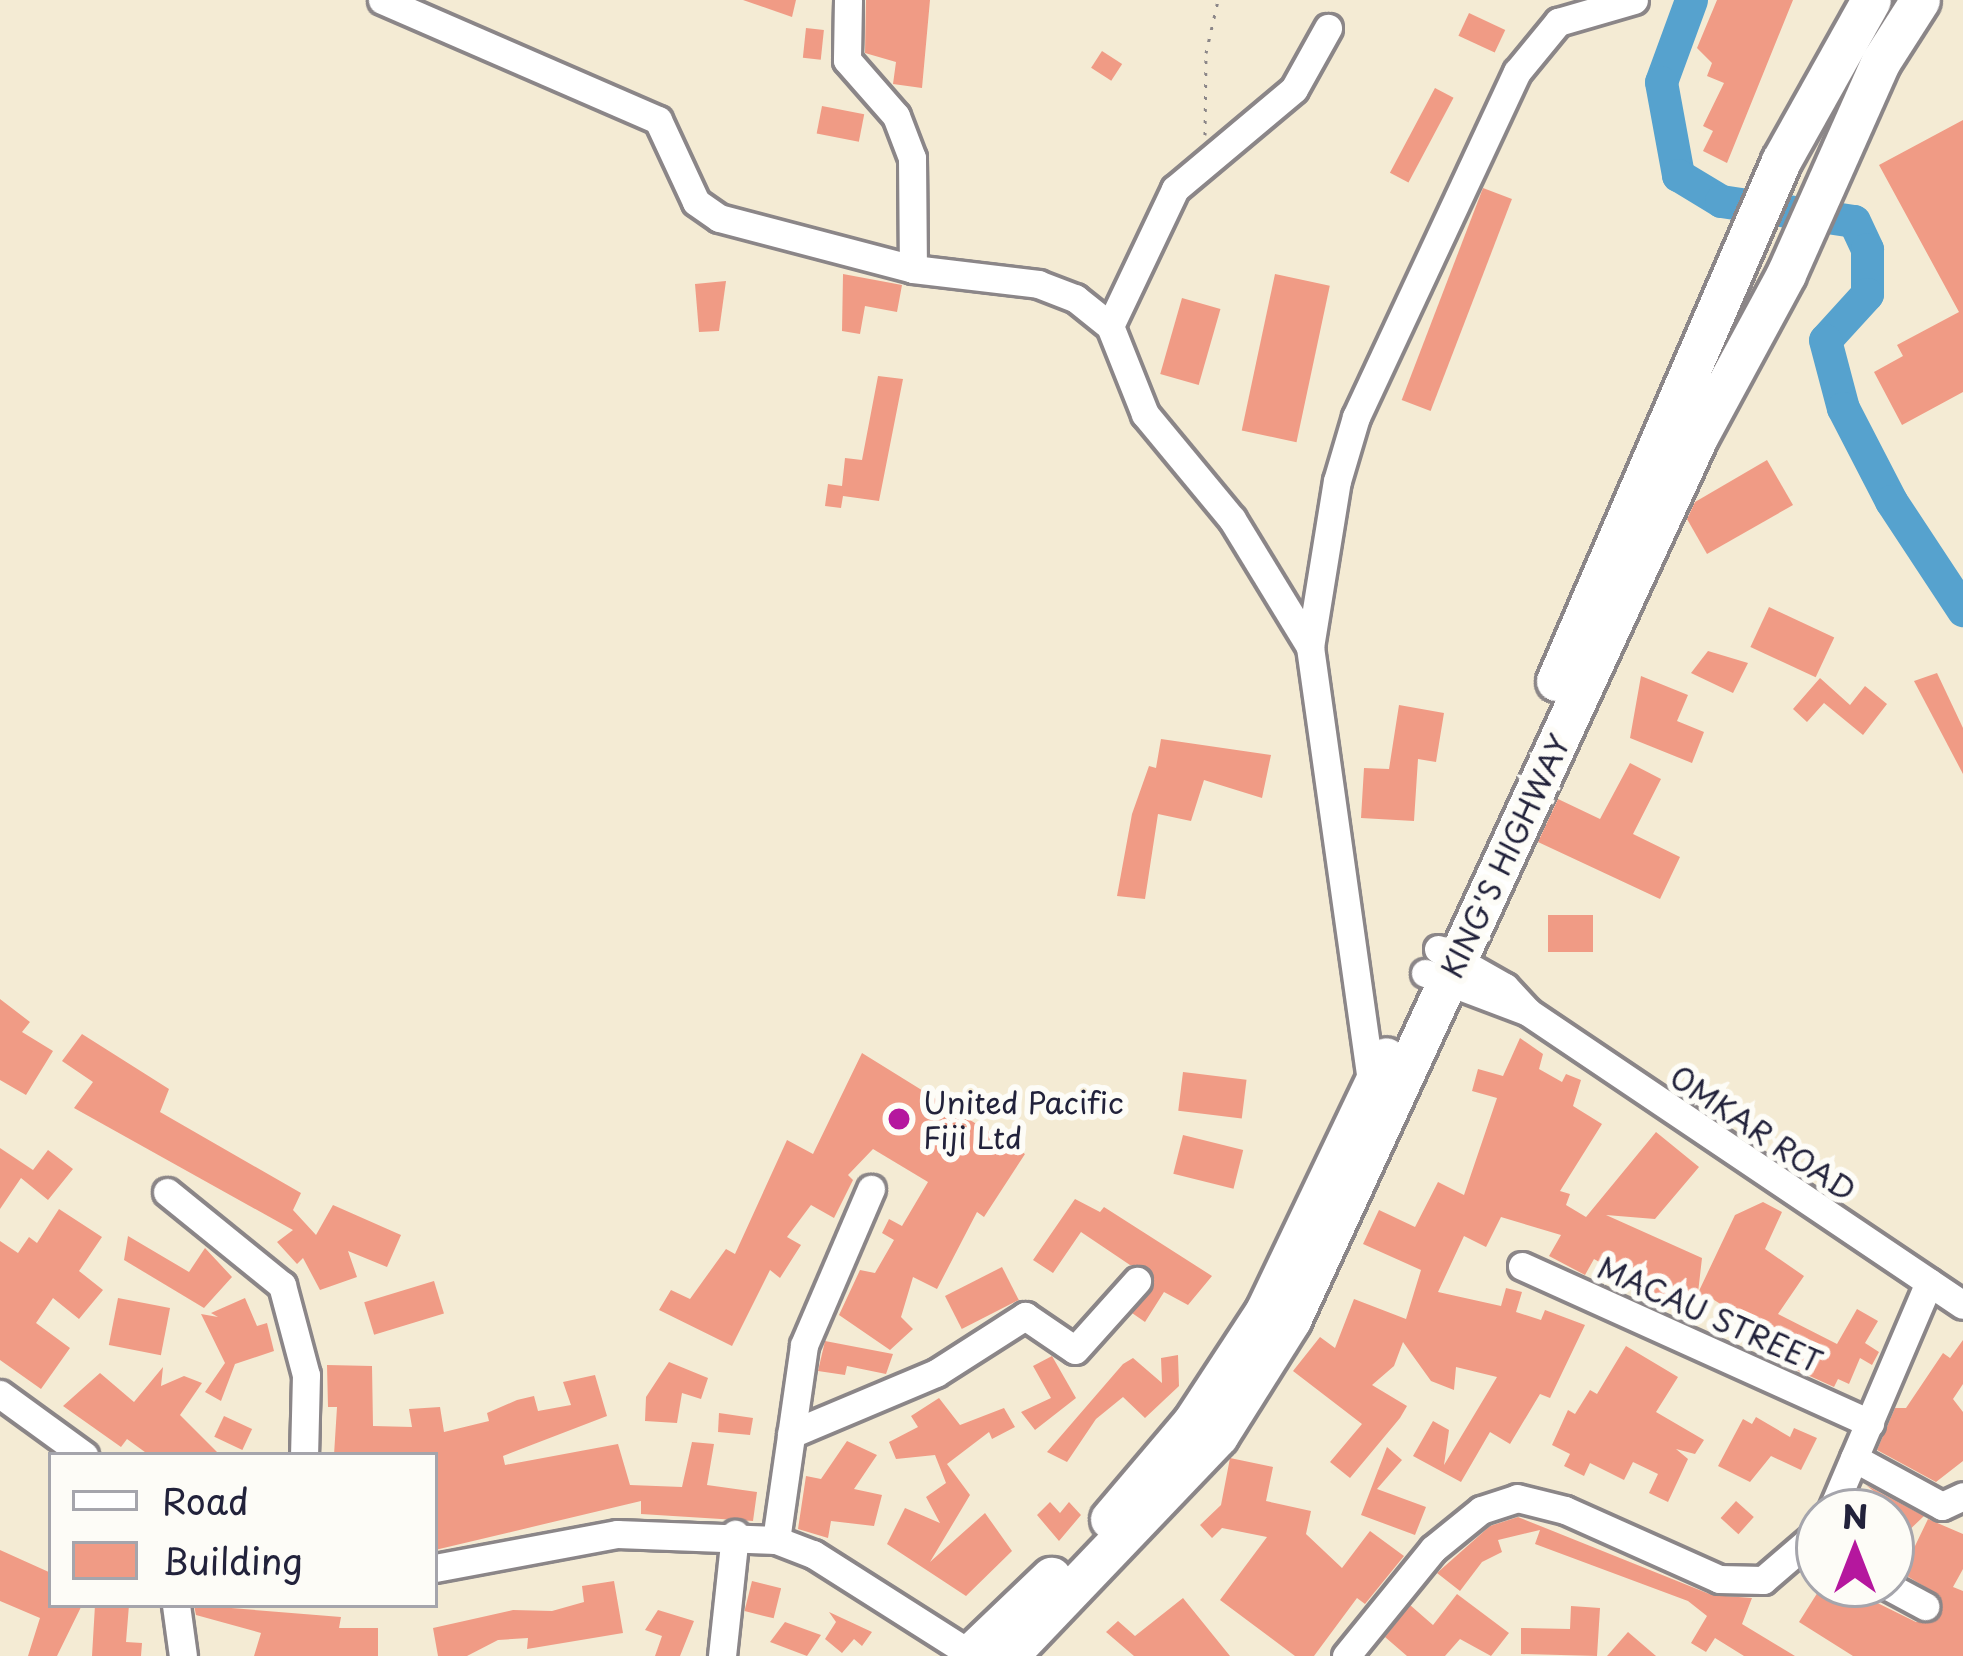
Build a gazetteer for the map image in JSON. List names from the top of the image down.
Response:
{
  "streets": {
    "highway": ["KING'S HIGHWAY"],
    "street": ["OMKAR ROAD", "MACAU STREET"]
  },
  "crossings": [
    ["KING'S HIGHWAY", "OMKAR ROAD"]
  ],
  "places": ["United Pacific Fiji Ltd"],
  "legend": ["Road", "Building"],
  "north": "top"
}
